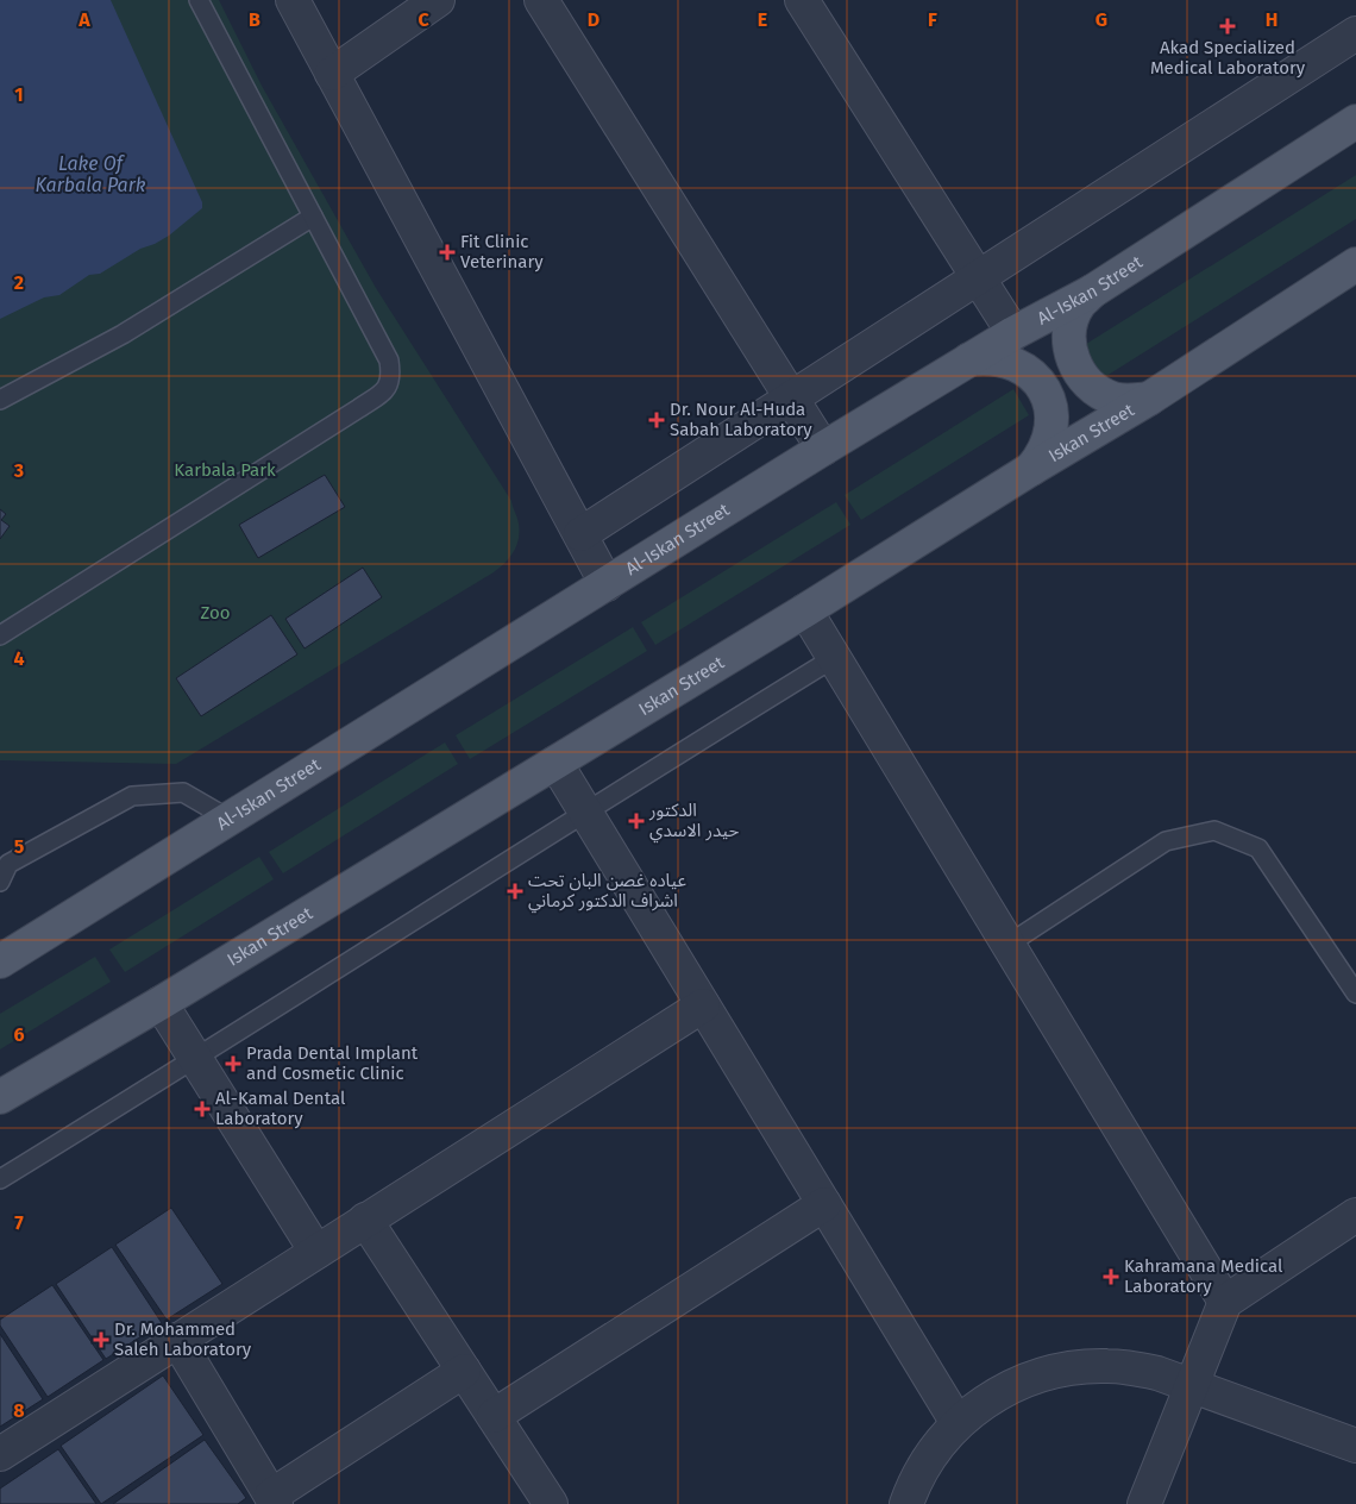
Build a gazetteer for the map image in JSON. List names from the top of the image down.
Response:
{
  "streets": {
    "main road": ["Al-Iskan Street", "Iskan Street"]
  },
  "water": ["Lake Of Karbala Park"],
  "parks": ["Karbala Park", "Zoo"],
  "places": {
    "health": [
      "Akad Specialized Medical Laboratory",
      "Fit Clinic Veterinary",
      "Dr. Nour Al-Huda Sabah Laboratory",
      "الدكتور حيدر الاسدي",
      "عياده غصن البان تحت اشراف الدكتور كرماني",
      "Prada Dental Implant and Cosmetic Clinic",
      "Al-Kamal Dental Laboratory",
      "Kahramana Medical Laboratory",
      "Dr. Mohammed Saleh Laboratory"
    ]
  },
  "grid": {
    "columns": [
      "A",
      "B",
      "C",
      "D",
      "E",
      "F",
      "G",
      "H"
    ],
    "rows": [
      "1",
      "2",
      "3",
      "4",
      "5",
      "6",
      "7",
      "8"
    ]
  }
}
